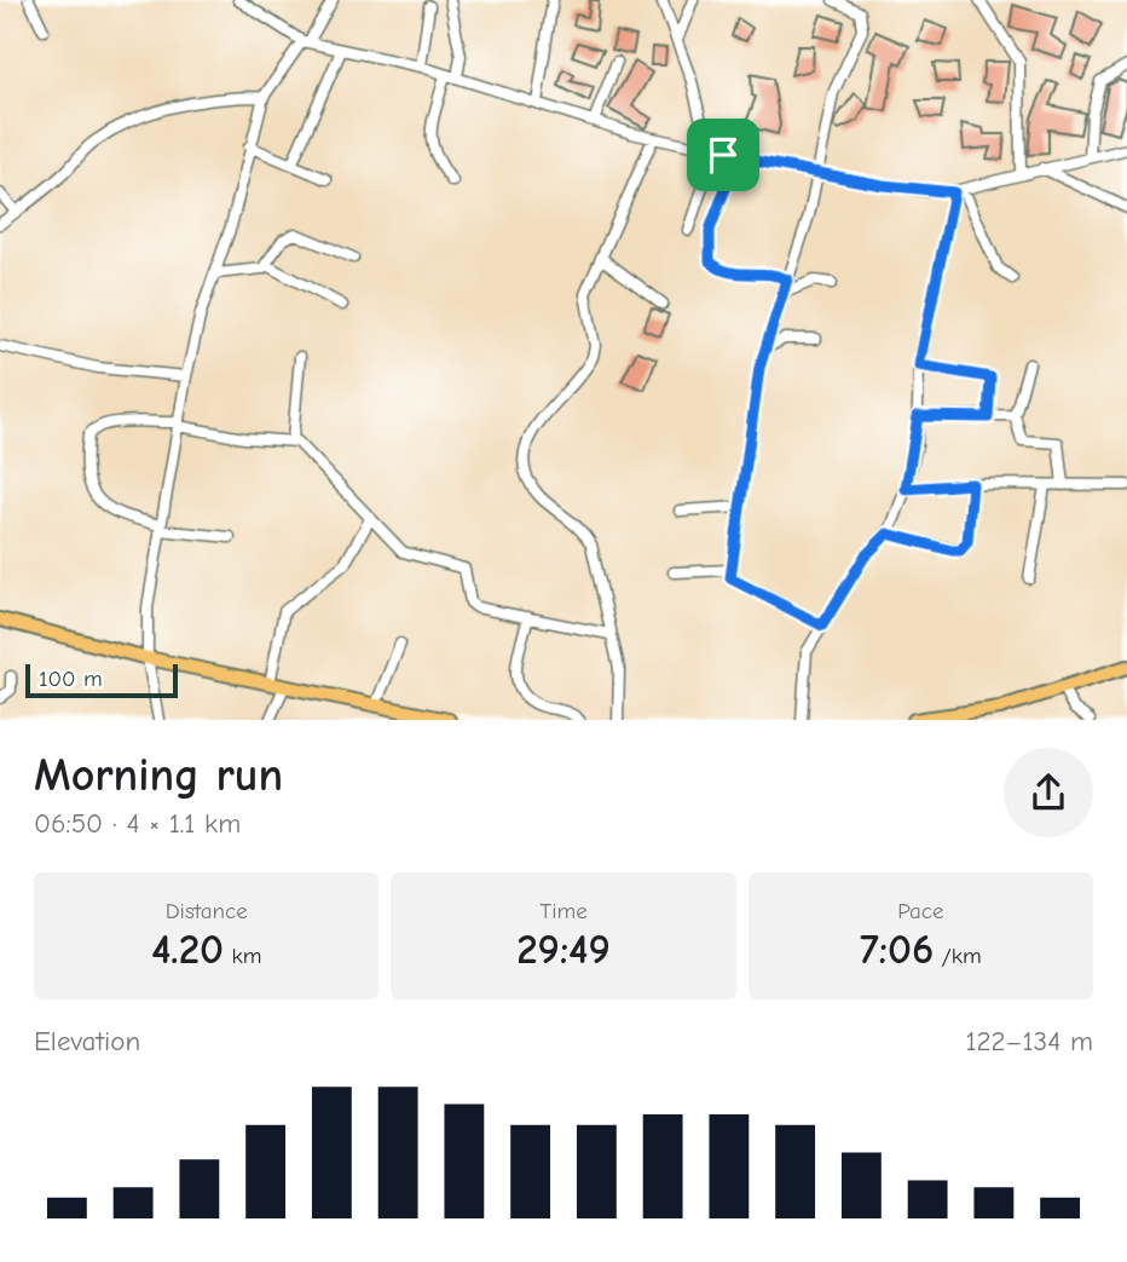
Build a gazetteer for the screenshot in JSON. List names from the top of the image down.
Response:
{
  "scale_bar": "100 m",
  "page": {
    "scale": "100 m",
    "heading": ["Morning run", "06:50 · 4 × 1.1 km"],
    "stats": [
      ["Distance", "4.20 km"],
      ["Time", "29:49"],
      ["Pace", "7:06 /km"]
    ],
    "chart": ["Elevation", "122–134 m"]
  }
}
